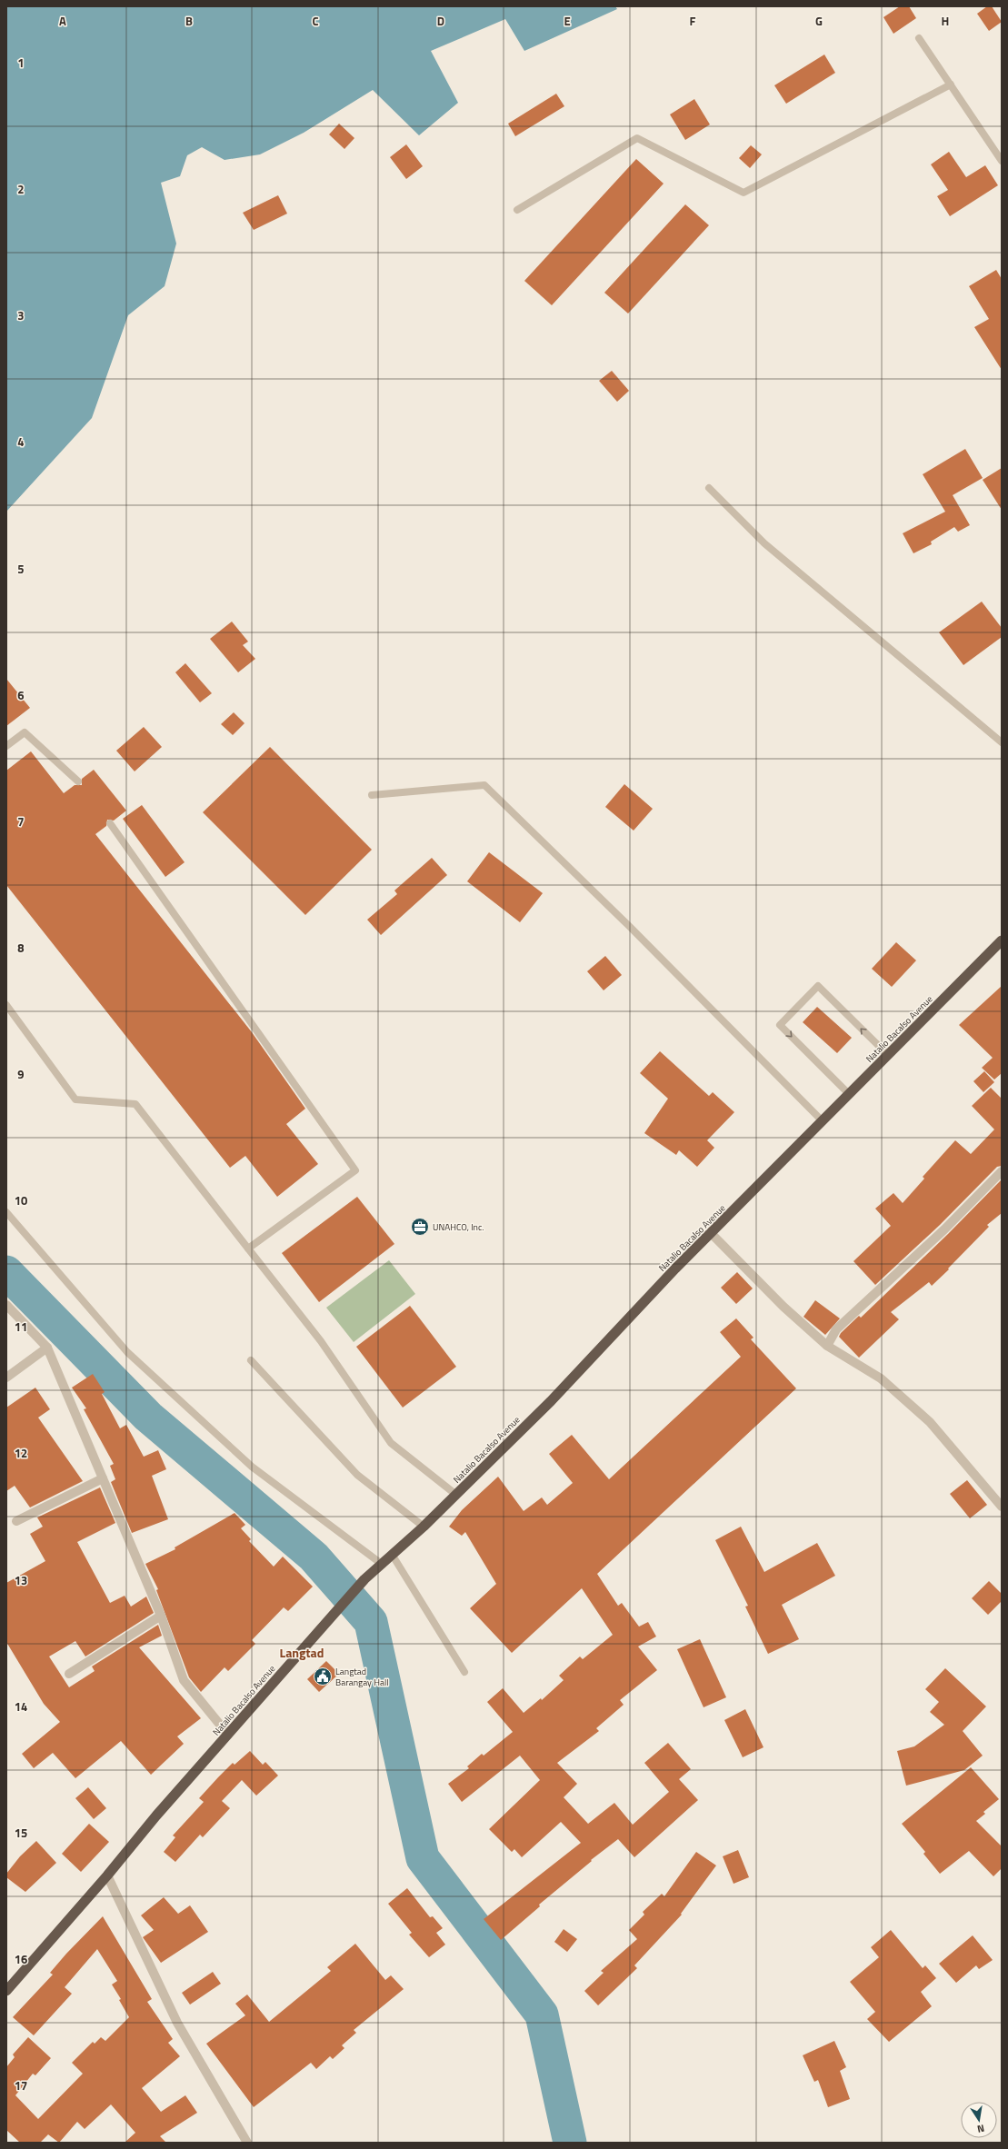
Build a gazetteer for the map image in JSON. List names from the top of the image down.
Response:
{
  "streets": {
    "highway": ["Natalio Bacalso Avenue"]
  },
  "districts": ["Langtad"],
  "places": {
    "office": ["UNAHCO, Inc."],
    "public building": ["Langtad Barangay Hall"]
  },
  "north": "bottom",
  "grid": {
    "columns": [
      "A",
      "B",
      "C",
      "D",
      "E",
      "F",
      "G",
      "H"
    ],
    "rows": [
      "1",
      "2",
      "3",
      "4",
      "5",
      "6",
      "7",
      "8",
      "9",
      "10",
      "11",
      "12",
      "13",
      "14",
      "15",
      "16",
      "17"
    ]
  }
}
